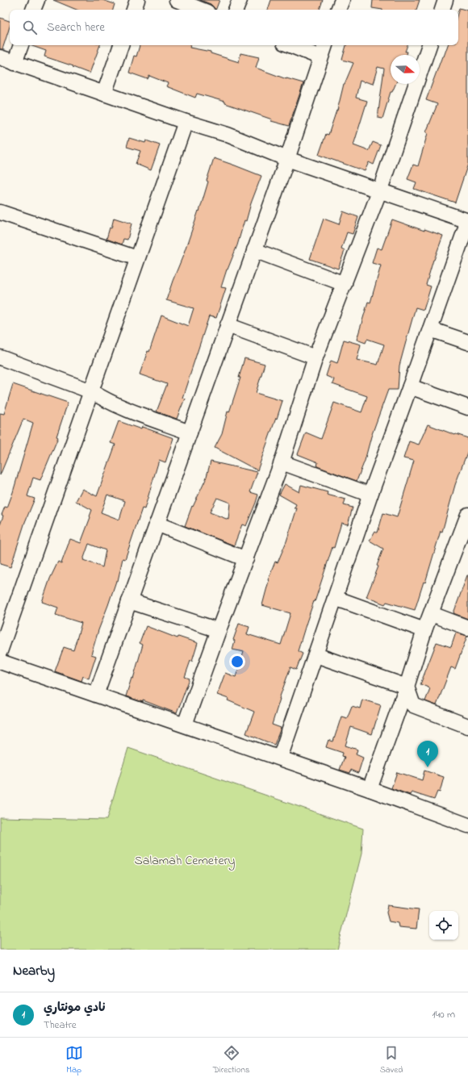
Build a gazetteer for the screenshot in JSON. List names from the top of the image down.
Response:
{
  "parks": ["Salamah Cemetery"],
  "north": "right",
  "page": {
    "search": "Search here",
    "pins": "1",
    "heading": "Nearby",
    "list": [
      {
        "mark": "1",
        "name": "نادي مونتاري",
        "note": "Theatre",
        "value": "140 m"
      }
    ],
    "nav": ["Map", "Directions", "Saved"]
  }
}
